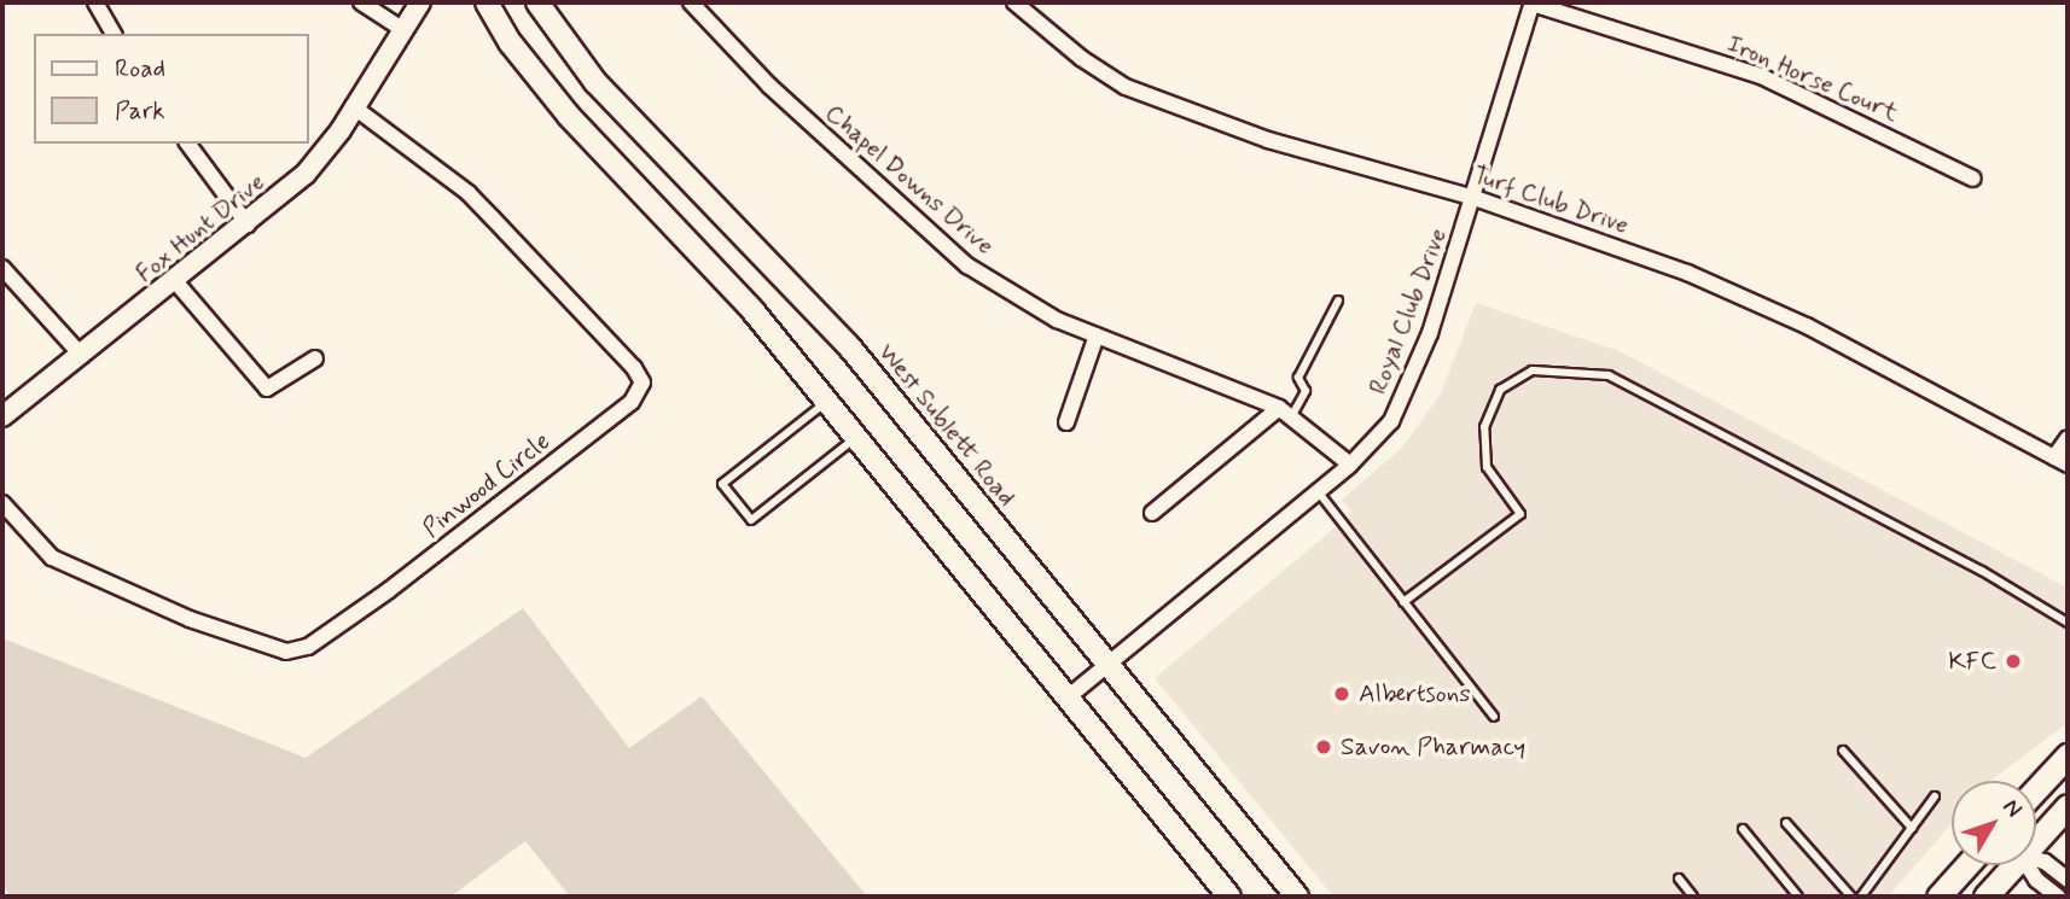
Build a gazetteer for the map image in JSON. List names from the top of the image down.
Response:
{
  "streets": {
    "main road": ["West Sublett Road"],
    "street": [
      "Iron Horse Court",
      "Chapel Downs Drive",
      "Turf Club Drive",
      "Fox Hunt Drive",
      "Royal Club Drive",
      "Pinwood Circle"
    ]
  },
  "crossings": [
    ["Iron Horse Court", "Royal Club Drive"],
    ["Chapel Downs Drive", "Royal Club Drive"],
    ["Turf Club Drive", "Royal Club Drive"],
    ["Fox Hunt Drive", "Pinwood Circle"],
    ["Royal Club Drive", "West Sublett Road"]
  ],
  "places": ["KFC", "Albertsons", "Savon Pharmacy"],
  "legend": ["Road", "Park"],
  "north": "top right"
}
